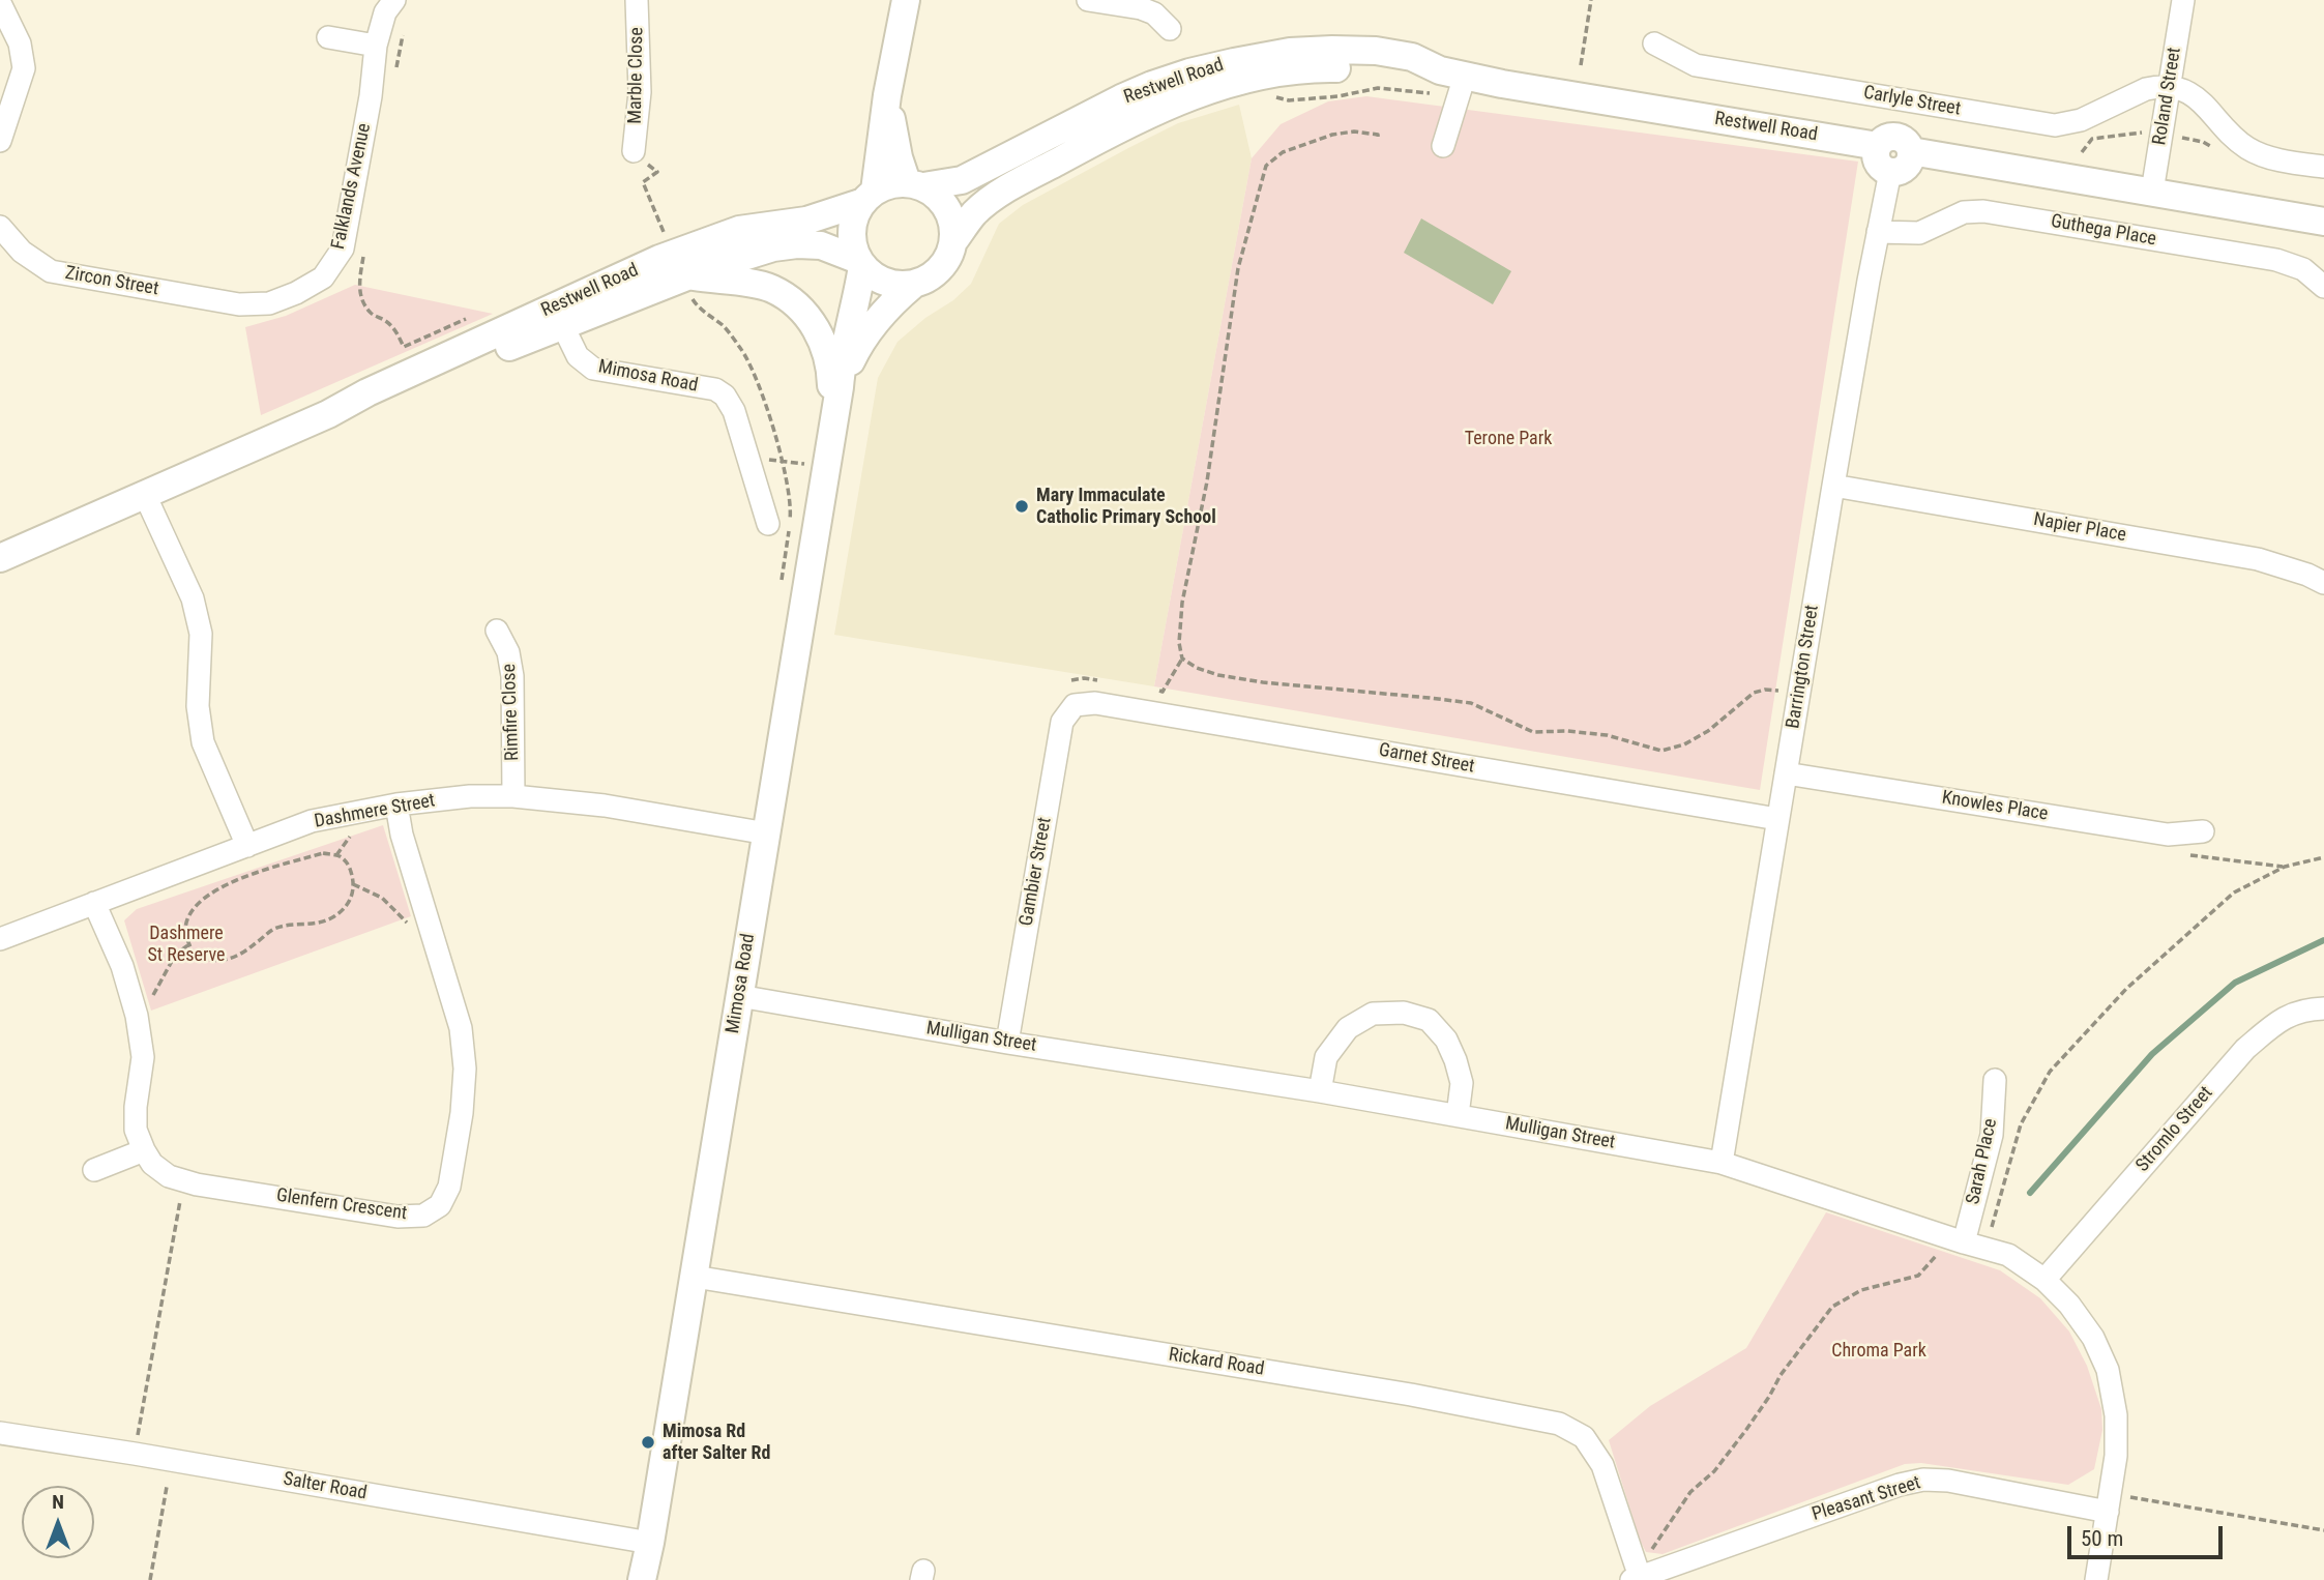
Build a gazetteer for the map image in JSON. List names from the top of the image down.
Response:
{
  "streets": {
    "main road": ["Restwell Road", "Mimosa Road"],
    "street": [
      "Marble Close",
      "Roland Street",
      "Carlyle Street",
      "Falklands Avenue",
      "Guthega Place",
      "Zircon Street",
      "Napier Place",
      "Barrington Street",
      "Rimfire Close",
      "Garnet Street",
      "Knowles Place",
      "Dashmere Street",
      "Gambier Street",
      "Mulligan Street",
      "Stromlo Street",
      "Sarah Place",
      "Glenfern Crescent",
      "Rickard Road",
      "Salter Road",
      "Pleasant Street"
    ]
  },
  "crossings": [
    ["Restwell Road", "Mimosa Road"],
    ["Restwell Road", "Barrington Street"],
    ["Roland Street", "Carlyle Street"],
    ["Falklands Avenue", "Zircon Street"],
    ["Guthega Place", "Barrington Street"],
    ["Mimosa Road", "Dashmere Street"],
    ["Mimosa Road", "Mulligan Street"],
    ["Mimosa Road", "Rickard Road"],
    ["Mimosa Road", "Salter Road"],
    ["Napier Place", "Barrington Street"],
    ["Barrington Street", "Garnet Street"],
    ["Barrington Street", "Knowles Place"],
    ["Barrington Street", "Mulligan Street"],
    ["Rimfire Close", "Dashmere Street"],
    ["Garnet Street", "Gambier Street"],
    ["Dashmere Street", "Glenfern Crescent"],
    ["Gambier Street", "Mulligan Street"],
    ["Mulligan Street", "Stromlo Street"],
    ["Mulligan Street", "Sarah Place"],
    ["Mulligan Street", "Pleasant Street"],
    ["Rickard Road", "Pleasant Street"]
  ],
  "parks": ["Terone Park", "Dashmere St Reserve", "Chroma Park"],
  "places": ["Mary Immaculate Catholic Primary School", "Mimosa Rd after Salter Rd"],
  "scale_bar": "50 m",
  "north": "top"
}
